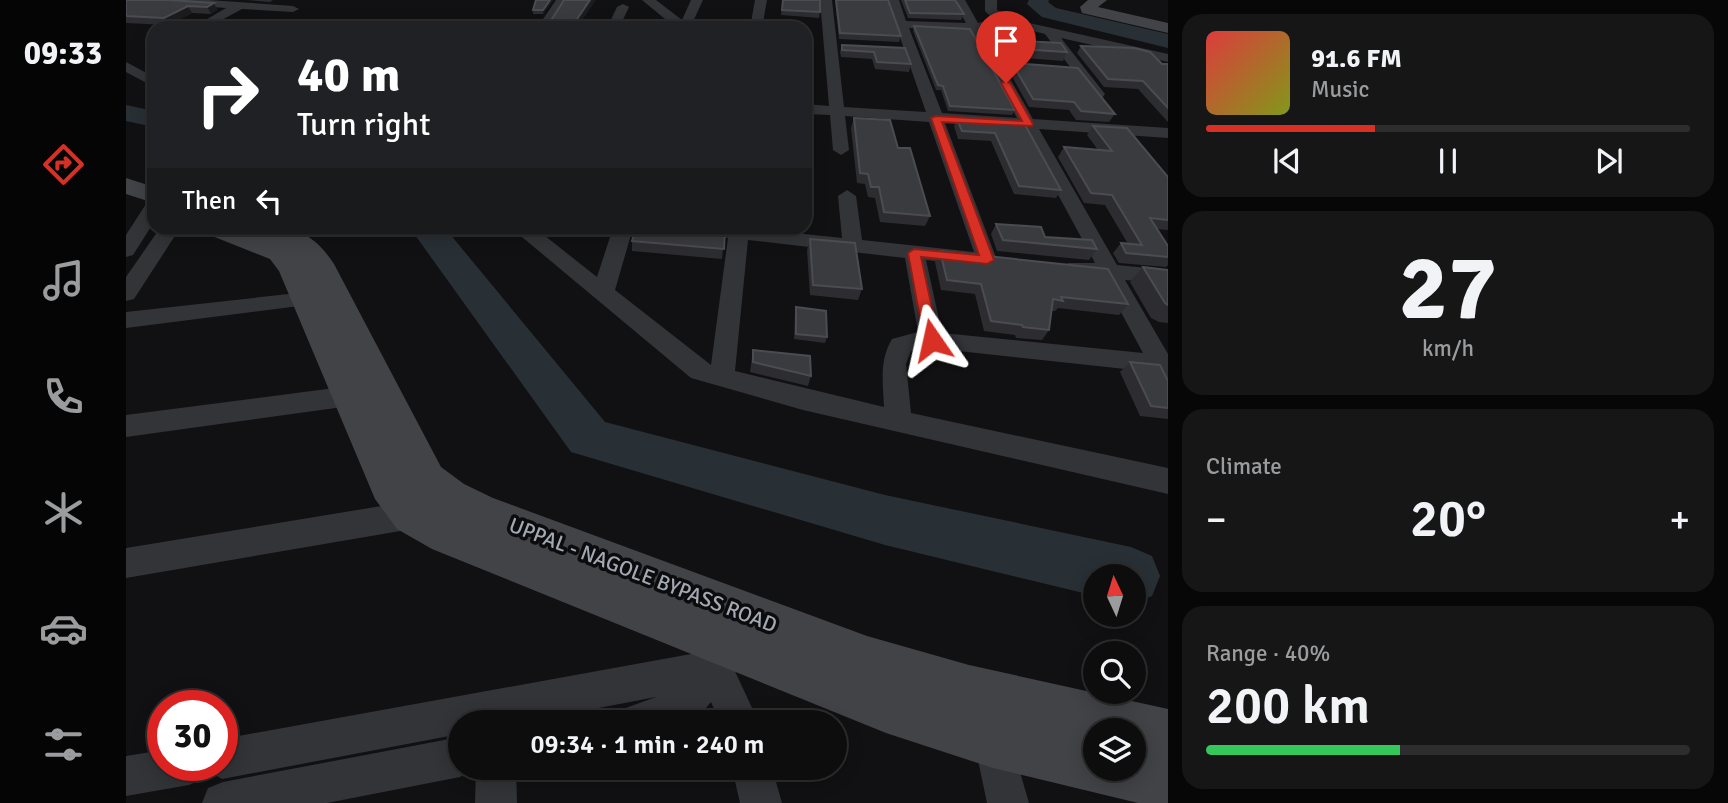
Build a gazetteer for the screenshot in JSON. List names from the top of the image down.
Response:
{
  "streets": {
    "street": ["UPPAL - NAGOLE BYPASS ROAD"]
  },
  "north": "top",
  "page": {
    "tabs": "09:33",
    "turn": ["40 m", "Turn right"],
    "song": ["91.6 FM", "Music"],
    "then": "Then",
    "tile": [
      ["27", "km/h"],
      "Climate",
      ["Range · 40%", "200 km"]
    ],
    "heat": ["−", "20°", "+"],
    "limit": "30",
    "trip": "09:34 · 1 min · 240 m"
  }
}
